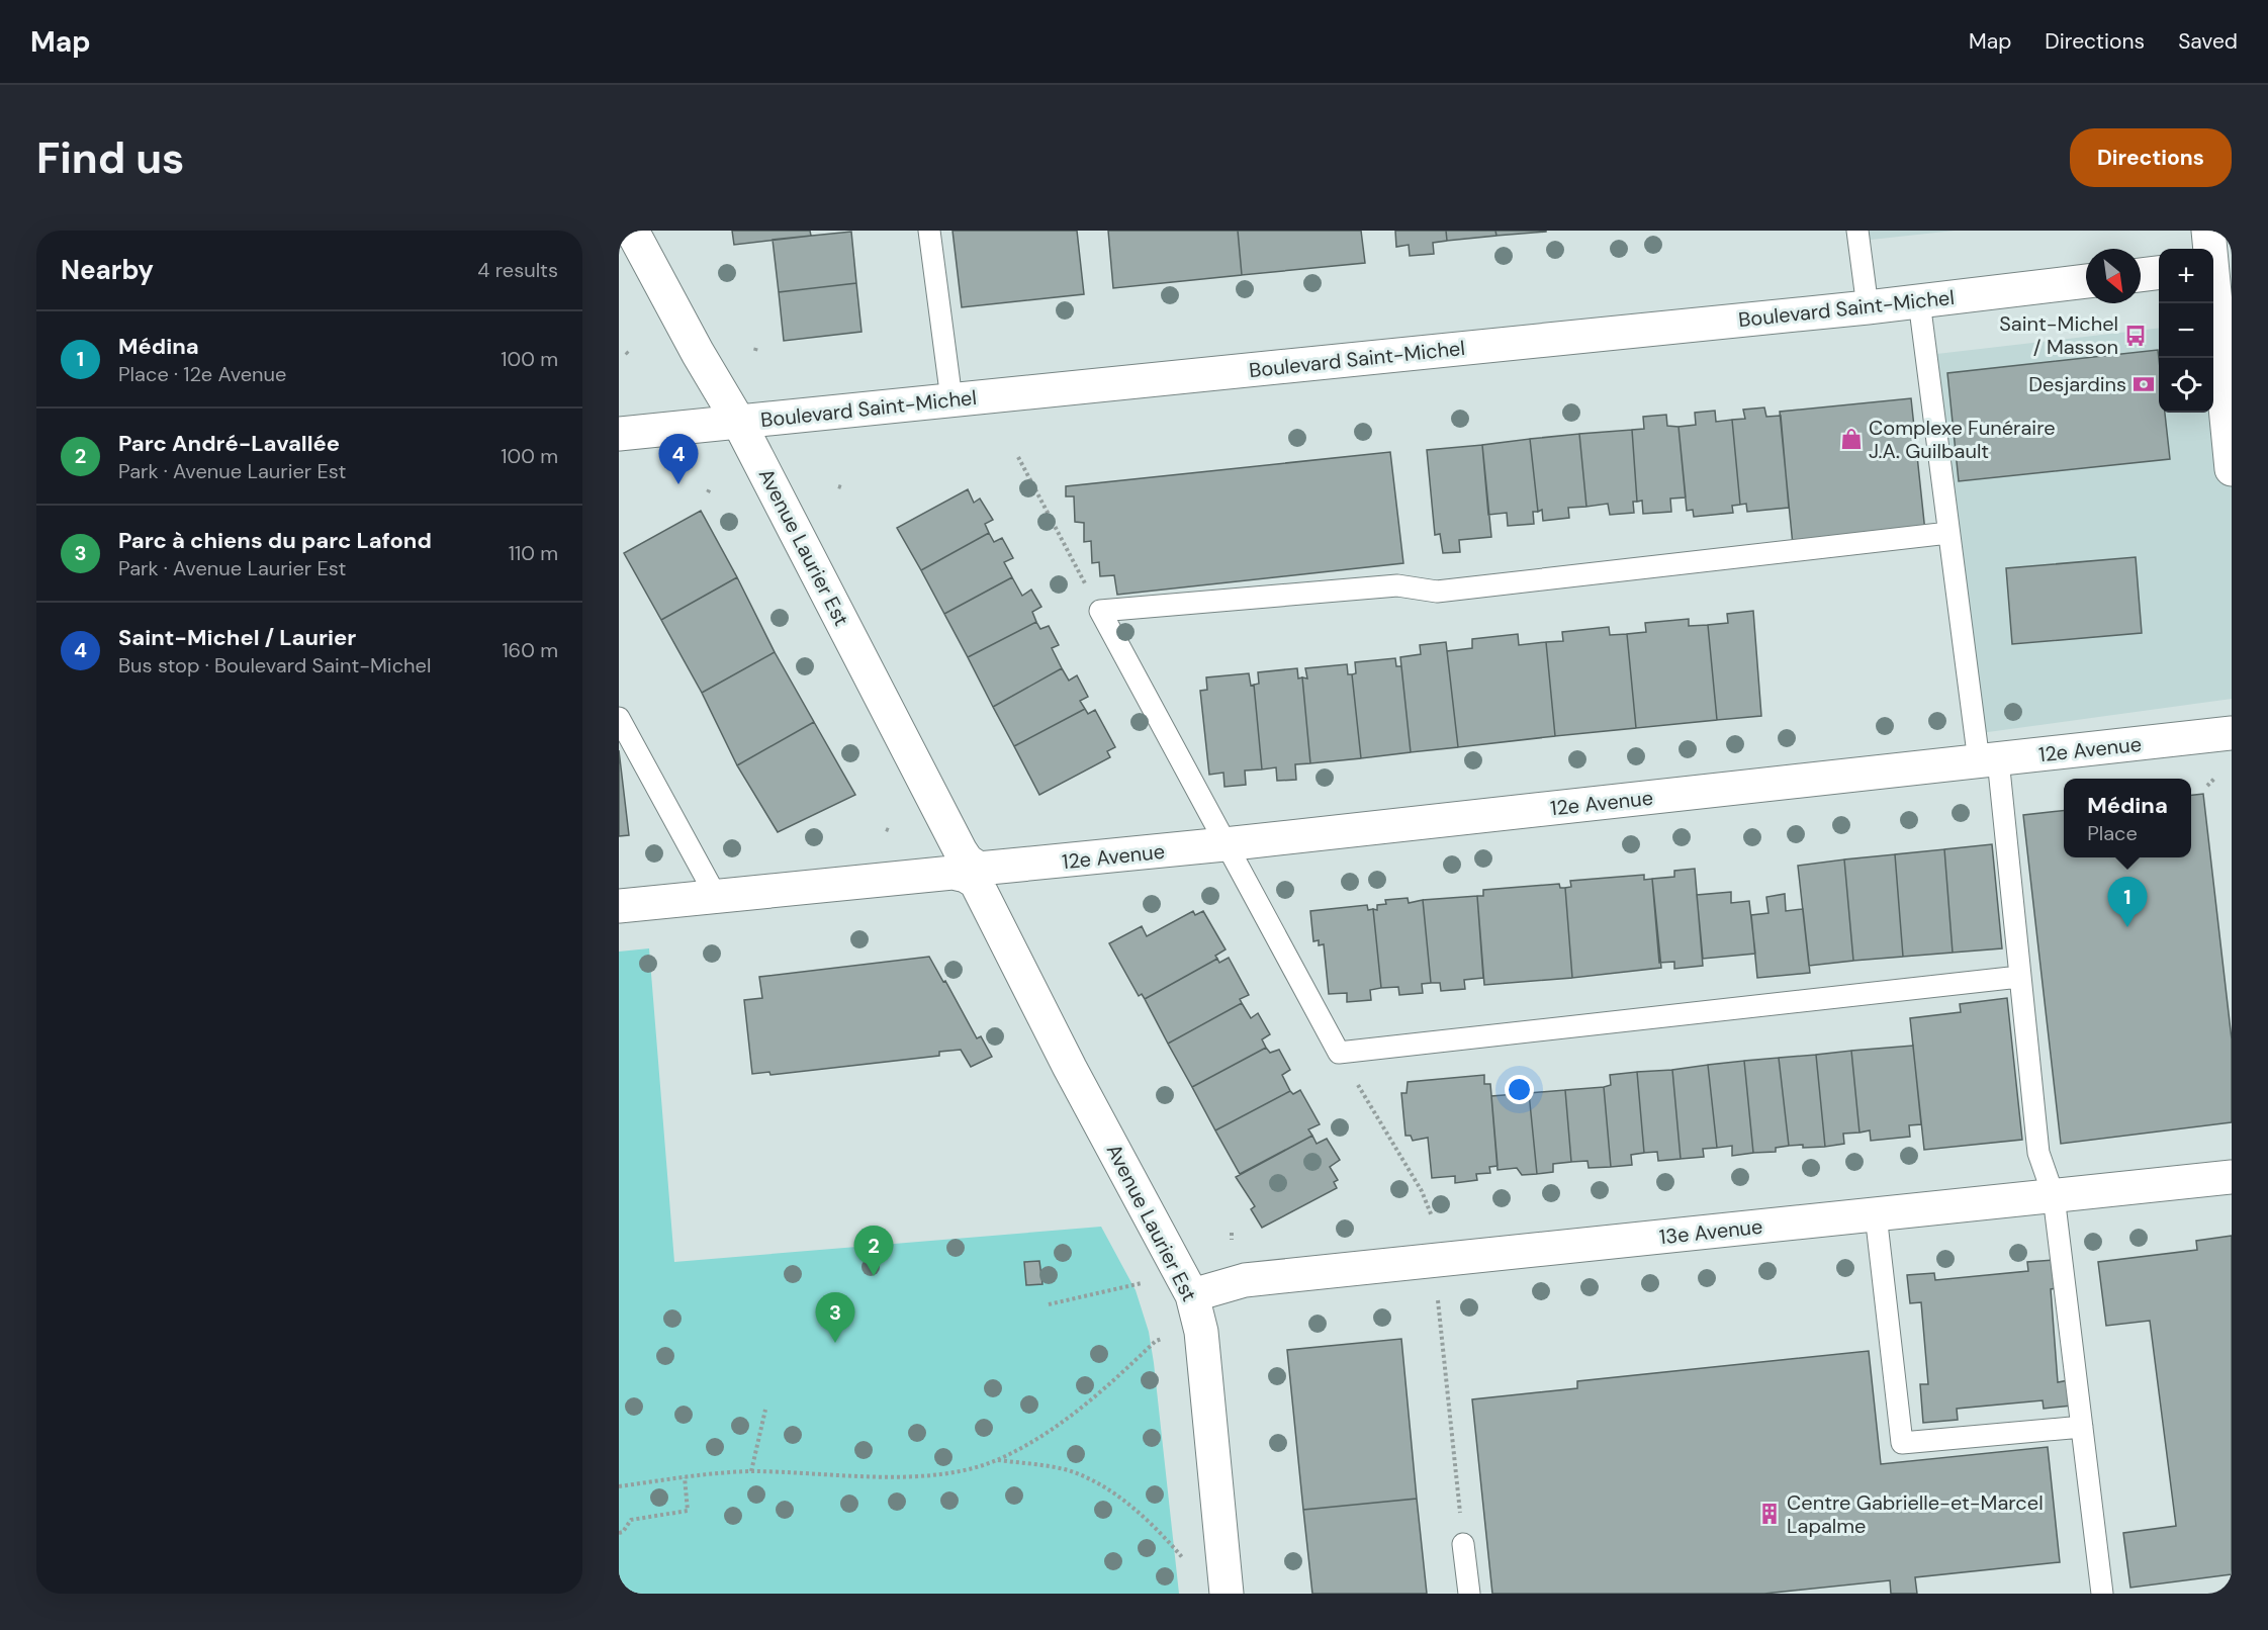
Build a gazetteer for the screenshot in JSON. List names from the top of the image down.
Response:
{
  "streets": {
    "street": [
      "Boulevard Saint-Michel",
      "Avenue Laurier Est",
      "12e Avenue",
      "13e Avenue"
    ]
  },
  "crossings": [
    ["Boulevard Saint-Michel", "Avenue Laurier Est"],
    ["Avenue Laurier Est", "12e Avenue"],
    ["Avenue Laurier Est", "13e Avenue"]
  ],
  "places": {
    "bus stop": ["Saint-Michel / Masson"],
    "bank": ["Desjardins"],
    "shop": ["Complexe Funéraire J.A. Guilbault"],
    "building": ["Centre Gabrielle-et-Marcel Lapalme"]
  },
  "north": "bottom right",
  "page": {
    "header": "Map",
    "nav": ["Map", "Directions", "Saved"],
    "buttons": "Directions",
    "title": "Find us",
    "heading": ["Nearby", "4 results"],
    "map_buttons": ["+", "−"],
    "list": [
      {
        "mark": "1",
        "name": "Médina",
        "note": "Place · 12e Avenue",
        "value": "100 m"
      },
      {
        "mark": "2",
        "name": "Parc André-Lavallée",
        "note": "Park · Avenue Laurier Est",
        "value": "100 m"
      },
      {
        "mark": "3",
        "name": "Parc à chiens du parc Lafond",
        "note": "Park · Avenue Laurier Est",
        "value": "110 m"
      },
      {
        "mark": "4",
        "name": "Saint-Michel / Laurier",
        "note": "Bus stop · Boulevard Saint-Michel",
        "value": "160 m"
      }
    ],
    "pins": [
      "4",
      "1",
      "2",
      "3"
    ],
    "popup": ["Médina", "Place"]
  }
}
